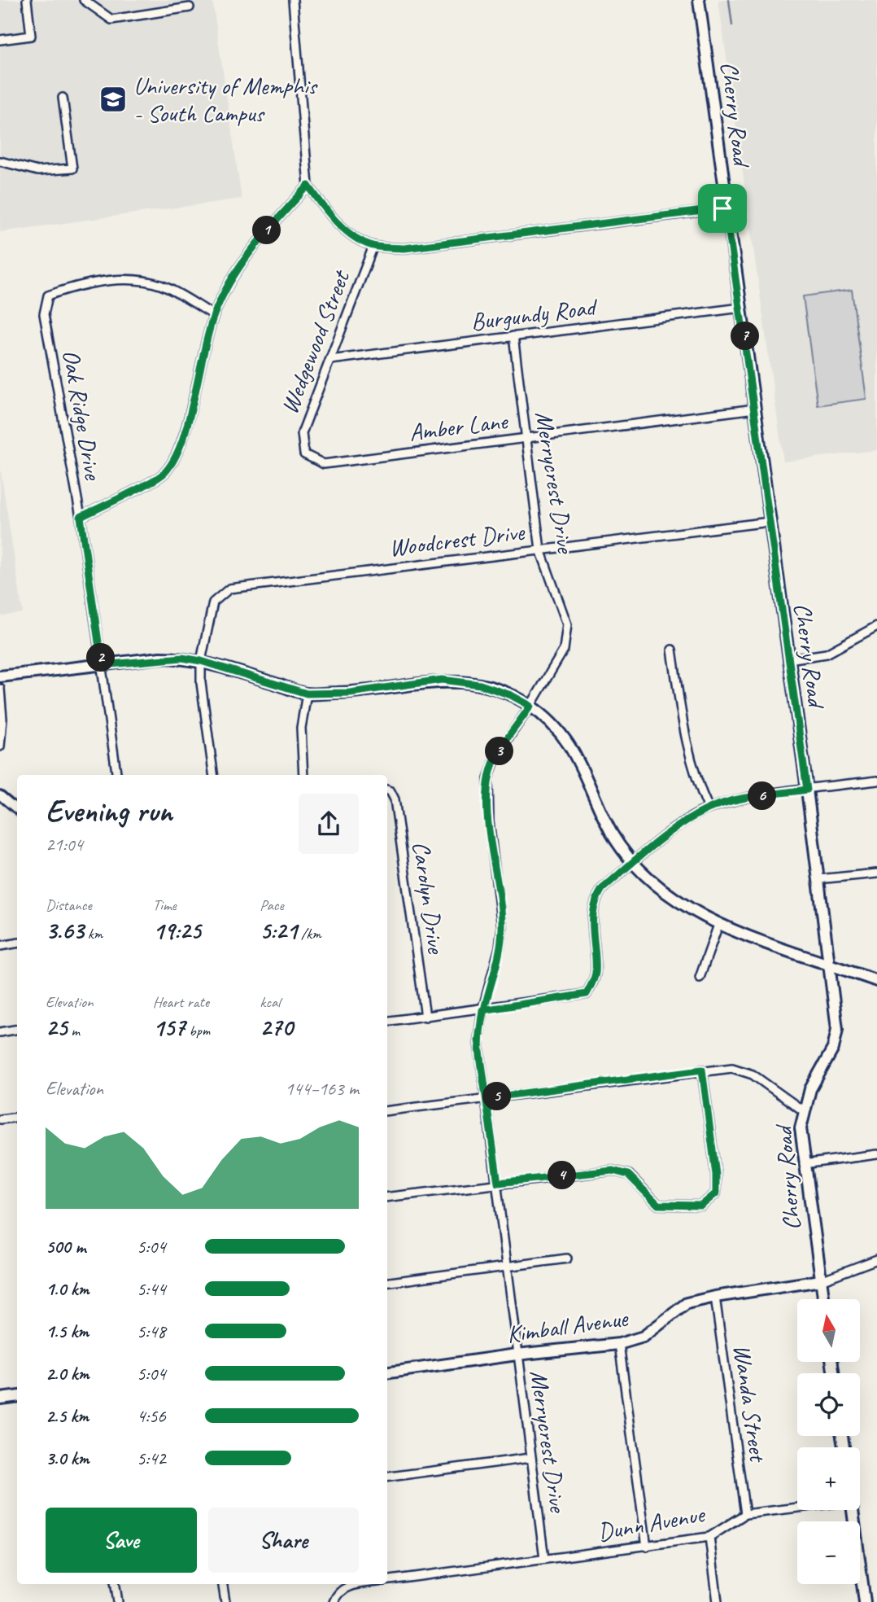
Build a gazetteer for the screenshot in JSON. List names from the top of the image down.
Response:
{
  "streets": {
    "main road": ["Cherry Road", "Kimball Avenue"],
    "street": [
      "Burgundy Road",
      "Wedgewood Street",
      "Oak Ridge Drive",
      "Amber Lane",
      "Merrycrest Drive",
      "Woodcrest Drive",
      "Carolyn Drive",
      "Wanda Street",
      "Dunn Avenue"
    ]
  },
  "crossings": [
    ["Cherry Road", "Burgundy Road"],
    ["Cherry Road", "Amber Lane"],
    ["Cherry Road", "Woodcrest Drive"],
    ["Cherry Road", "Kimball Avenue"],
    ["Burgundy Road", "Wedgewood Street"],
    ["Burgundy Road", "Merrycrest Drive"],
    ["Wedgewood Street", "Amber Lane"],
    ["Amber Lane", "Merrycrest Drive"],
    ["Merrycrest Drive", "Woodcrest Drive"],
    ["Merrycrest Drive", "Kimball Avenue"],
    ["Merrycrest Drive", "Dunn Avenue"],
    ["Kimball Avenue", "Wanda Street"],
    ["Wanda Street", "Dunn Avenue"]
  ],
  "places": {
    "school or university": ["University of Memphis - South Campus"]
  },
  "north": "top",
  "page": {
    "pins": [
      "1",
      "7",
      "2",
      "3",
      "6",
      "5",
      "4"
    ],
    "heading": ["Evening run", "21:04"],
    "stats": [
      ["Distance", "3.63 km"],
      ["Time", "19:25"],
      ["Pace", "5:21 /km"],
      ["Elevation", "25 m"],
      ["Heart rate", "157 bpm"],
      ["kcal", "270"]
    ],
    "chart": ["Elevation", "144–163 m"],
    "list": [
      {
        "name": "500 m",
        "note": "5:04"
      },
      {
        "name": "1.0 km",
        "note": "5:44"
      },
      {
        "name": "1.5 km",
        "note": "5:48"
      },
      {
        "name": "2.0 km",
        "note": "5:04"
      },
      {
        "name": "2.5 km",
        "note": "4:56"
      },
      {
        "name": "3.0 km",
        "note": "5:42"
      }
    ],
    "map_buttons": ["+", "−"],
    "buttons": ["Save", "Share"]
  }
}
